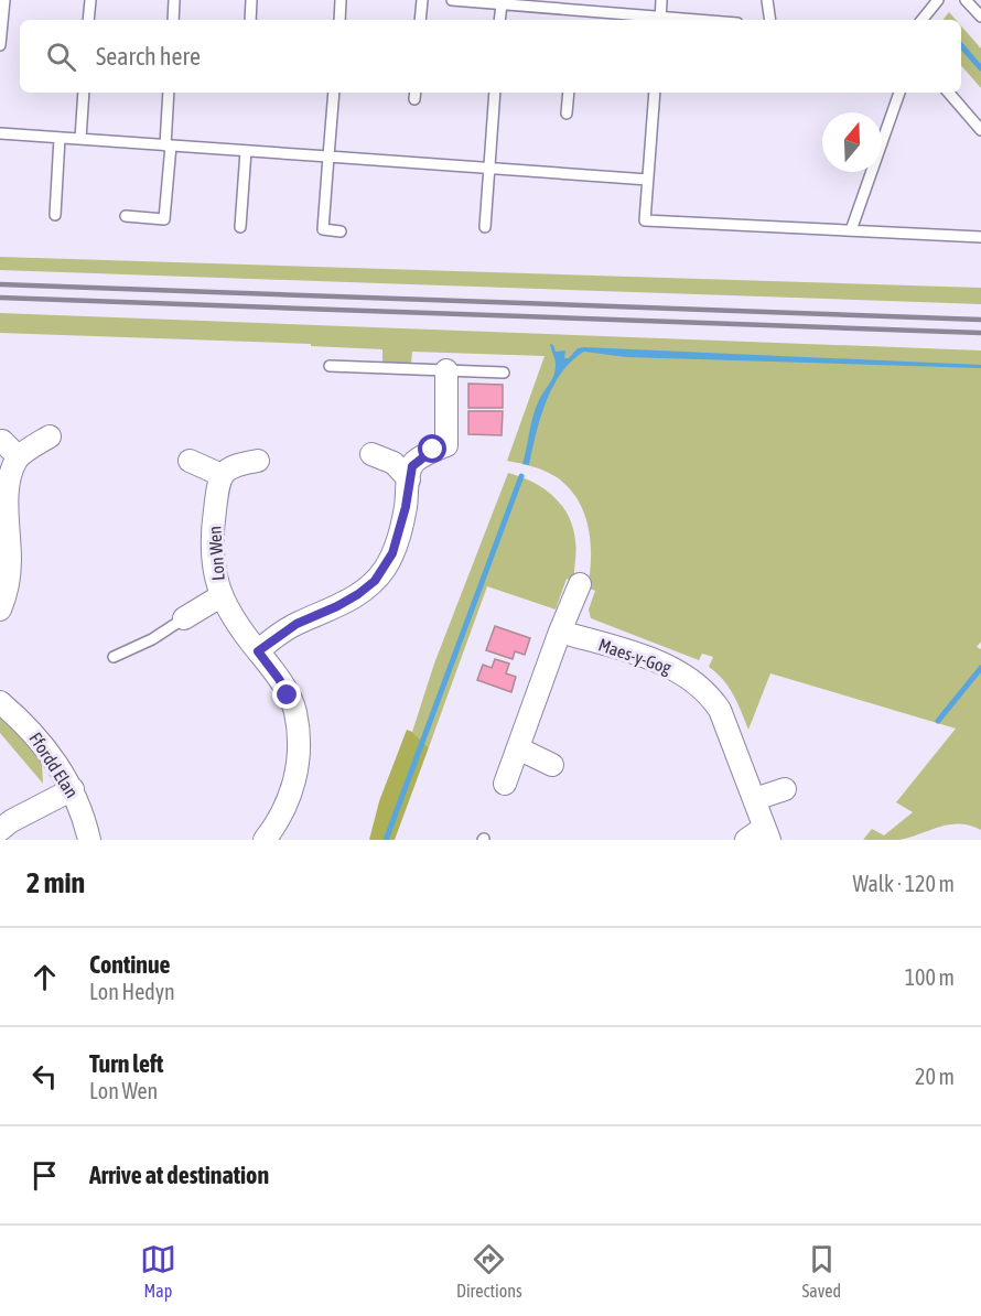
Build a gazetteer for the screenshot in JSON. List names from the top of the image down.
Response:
{
  "streets": {
    "street": ["Lon Wen", "Maes-y-Gog", "Ffordd Elan"]
  },
  "north": "top",
  "page": {
    "search": "Search here",
    "heading": ["2 min", "Walk · 120 m"],
    "list": [
      ["Continue", "Lon Hedyn", "100 m"],
      ["Turn left", "Lon Wen", "20 m"],
      "Arrive at destination"
    ],
    "nav": ["Map", "Directions", "Saved"]
  }
}
